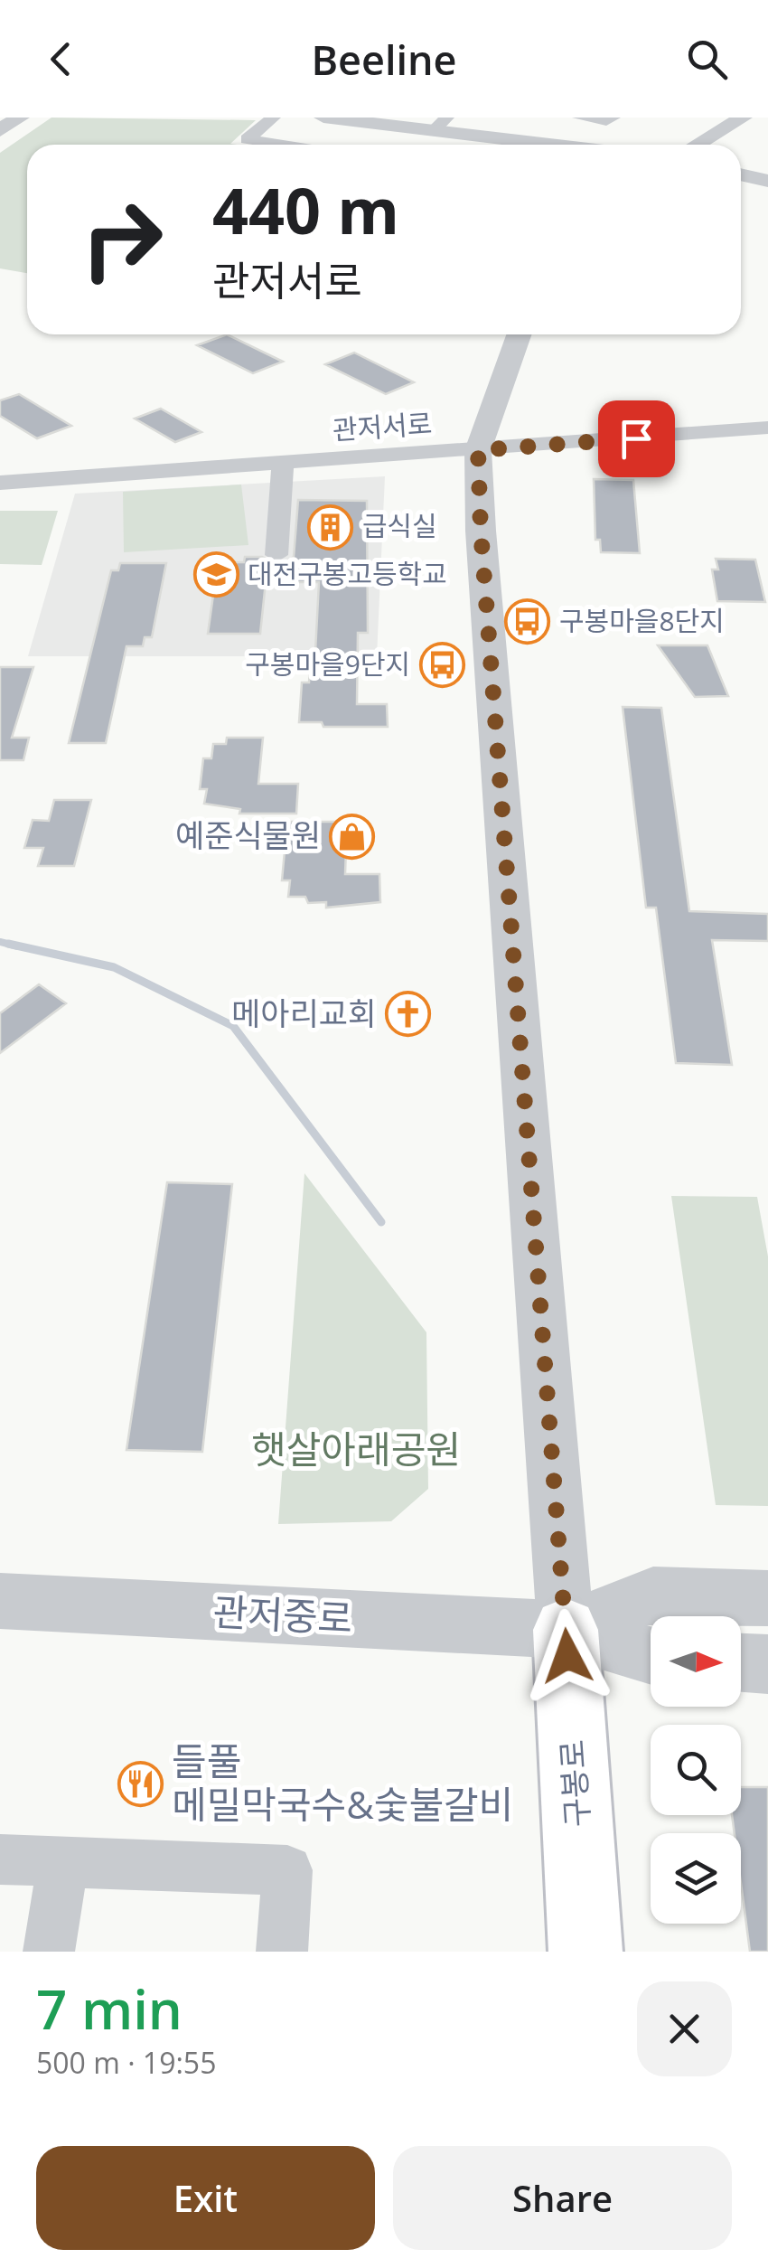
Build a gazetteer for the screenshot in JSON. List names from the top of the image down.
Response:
{
  "streets": {
    "main road": ["구봉로"],
    "street": ["관저서로", "관저중로"]
  },
  "crossings": [
    ["관저서로", "구봉로"],
    ["관저중로", "구봉로"]
  ],
  "parks": ["햇살아래공원"],
  "places": {
    "building": ["급식실"],
    "school or university": ["대전구봉고등학교"],
    "bus stop": ["구봉마을8단지", "구봉마을9단지"],
    "shop": ["예준식물원"],
    "church": ["메아리교회"],
    "restaurant": ["들풀 메밀막국수&숯불갈비"]
  },
  "north": "right",
  "page": {
    "header": "Beeline",
    "turn": ["440 m", "관저서로"],
    "heading": ["7 min", "500 m · 19:55"],
    "buttons": ["Exit", "Share"]
  }
}
